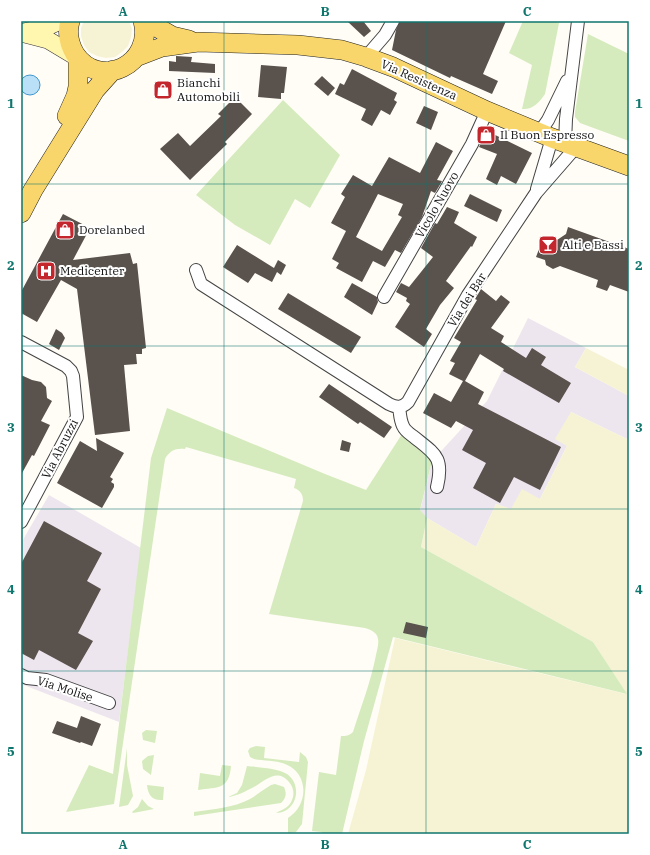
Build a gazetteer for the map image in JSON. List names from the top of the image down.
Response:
{
  "streets": {
    "main road": ["Via Resistenza"],
    "street": [
      "Vicolo Nuovo",
      "Via dei Bar",
      "Via Abruzzi",
      "Via Molise"
    ]
  },
  "crossings": [
    ["Via Resistenza", "Vicolo Nuovo"],
    ["Via Resistenza", "Via dei Bar"]
  ],
  "places": {
    "shop": ["Bianchi Automobili", "Il Buon Espresso", "Dorelanbed"],
    "bar": ["Alti e Bassi"],
    "hospital": ["Medicenter"]
  },
  "grid": {
    "columns": ["A", "B", "C"],
    "rows": [
      "1",
      "2",
      "3",
      "4",
      "5"
    ]
  }
}
